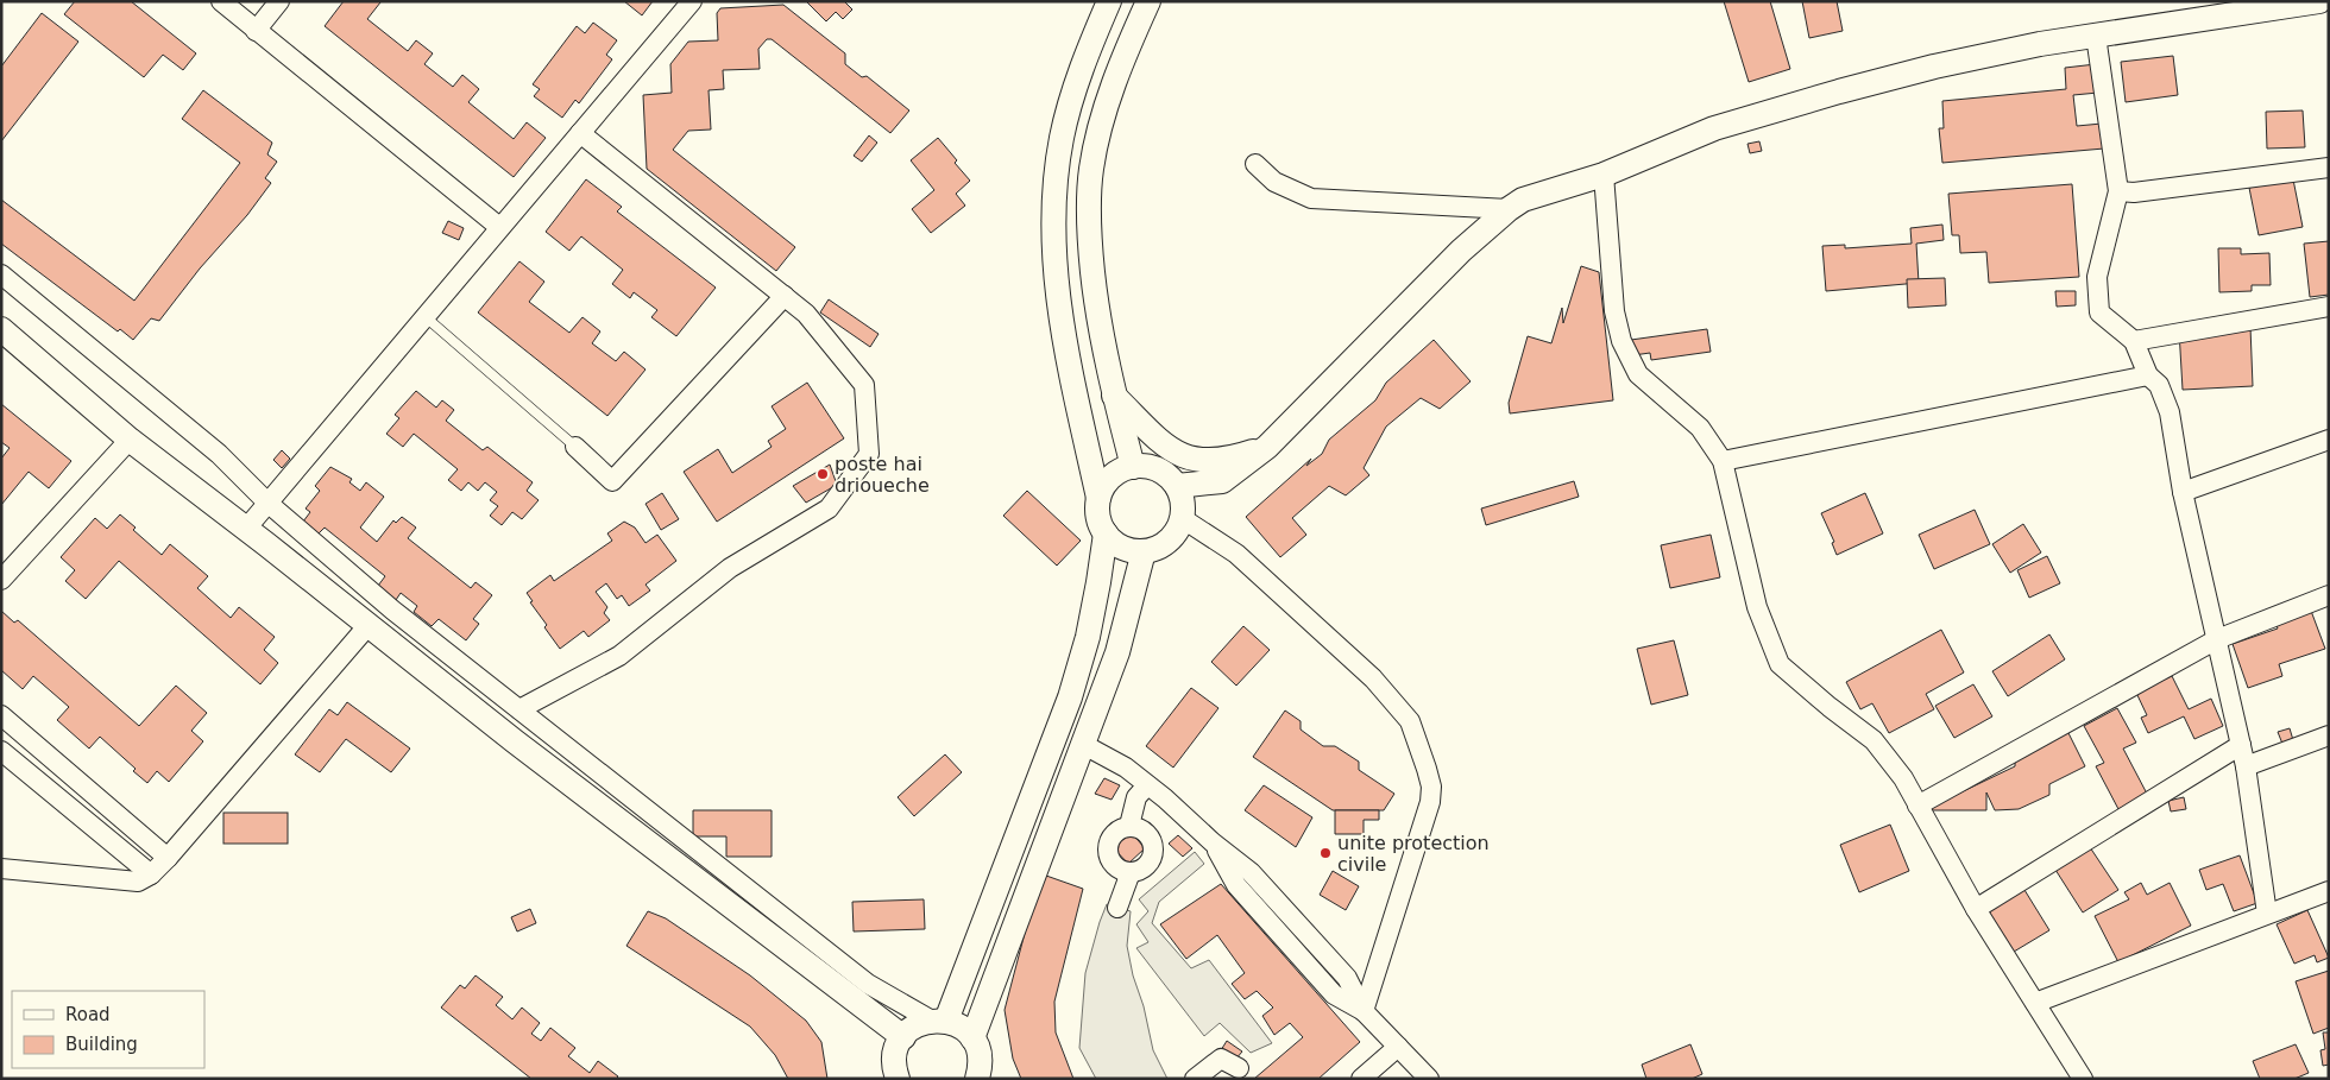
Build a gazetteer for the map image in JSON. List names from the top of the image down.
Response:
{
  "places": ["poste hai drioueche", "unite protection civile"],
  "legend": ["Road", "Building"]
}
